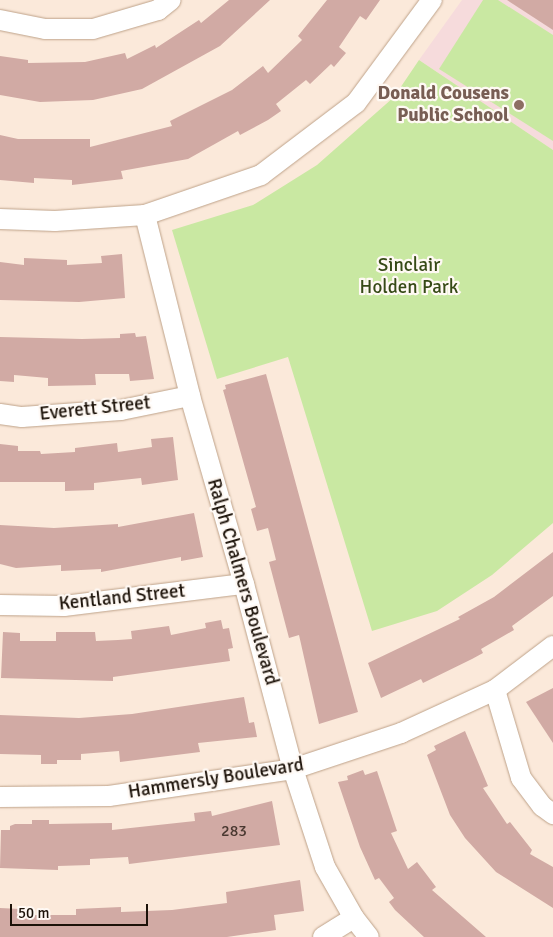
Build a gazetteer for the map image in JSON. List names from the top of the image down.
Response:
{
  "streets": {
    "street": [
      "Everett Street",
      "Ralph Chalmers Boulevard",
      "Kentland Street",
      "Hammersly Boulevard"
    ]
  },
  "crossings": [
    ["Everett Street", "Ralph Chalmers Boulevard"],
    ["Ralph Chalmers Boulevard", "Kentland Street"],
    ["Ralph Chalmers Boulevard", "Hammersly Boulevard"]
  ],
  "parks": ["Sinclair Holden Park"],
  "places": ["Donald Cousens Public School"],
  "house_numbers": ["283"],
  "scale_bar": "50 m"
}
